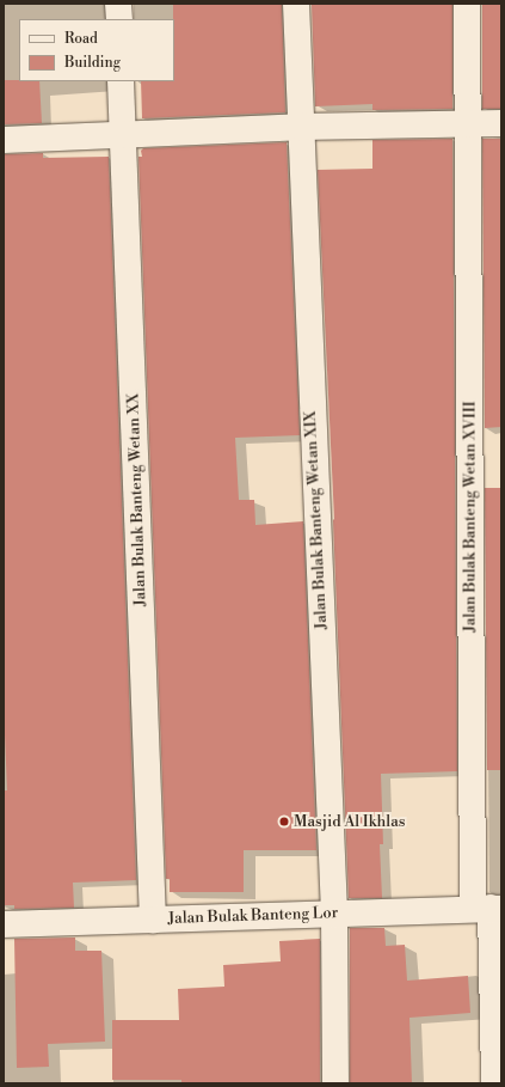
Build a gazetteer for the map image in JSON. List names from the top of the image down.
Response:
{
  "streets": {
    "street": [
      "Jalan Bulak Banteng Wetan XX",
      "Jalan Bulak Banteng Wetan XVIII",
      "Jalan Bulak Banteng Wetan XIX",
      "Jalan Bulak Banteng Lor"
    ]
  },
  "crossings": [
    ["Jalan Bulak Banteng Wetan XX", "Jalan Bulak Banteng Lor"],
    ["Jalan Bulak Banteng Wetan XVIII", "Jalan Bulak Banteng Lor"],
    ["Jalan Bulak Banteng Wetan XIX", "Jalan Bulak Banteng Lor"]
  ],
  "places": ["Masjid Al Ikhlas"],
  "legend": ["Road", "Building"]
}
